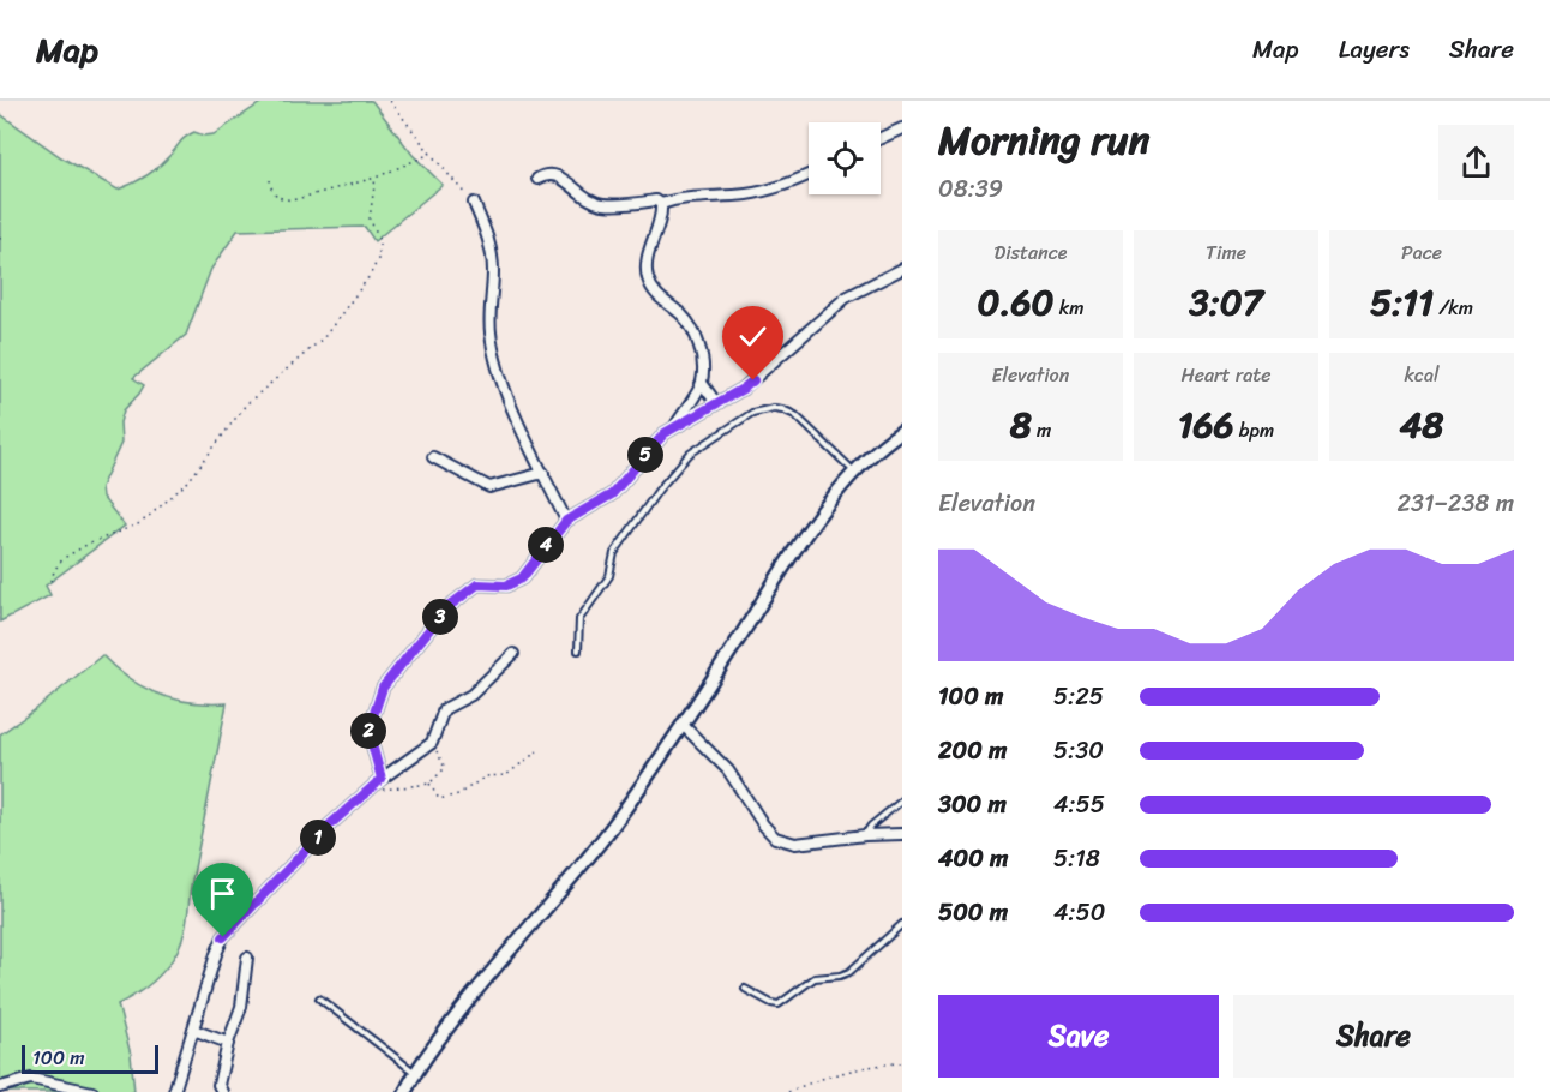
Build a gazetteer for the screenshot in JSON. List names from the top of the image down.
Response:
{
  "scale_bar": "100 m",
  "page": {
    "header": "Map",
    "nav": ["Map", "Layers", "Share"],
    "heading": ["Morning run", "08:39"],
    "stats": [
      ["Distance", "0.60 km"],
      ["Time", "3:07"],
      ["Pace", "5:11 /km"],
      ["Elevation", "8 m"],
      ["Heart rate", "166 bpm"],
      ["kcal", "48"]
    ],
    "pins": [
      "5",
      "4",
      "3",
      "2",
      "1"
    ],
    "chart": ["Elevation", "231–238 m"],
    "list": [
      {
        "name": "100 m",
        "note": "5:25"
      },
      {
        "name": "200 m",
        "note": "5:30"
      },
      {
        "name": "300 m",
        "note": "4:55"
      },
      {
        "name": "400 m",
        "note": "5:18"
      },
      {
        "name": "500 m",
        "note": "4:50"
      }
    ],
    "buttons": ["Save", "Share"],
    "scale": "100 m"
  }
}
